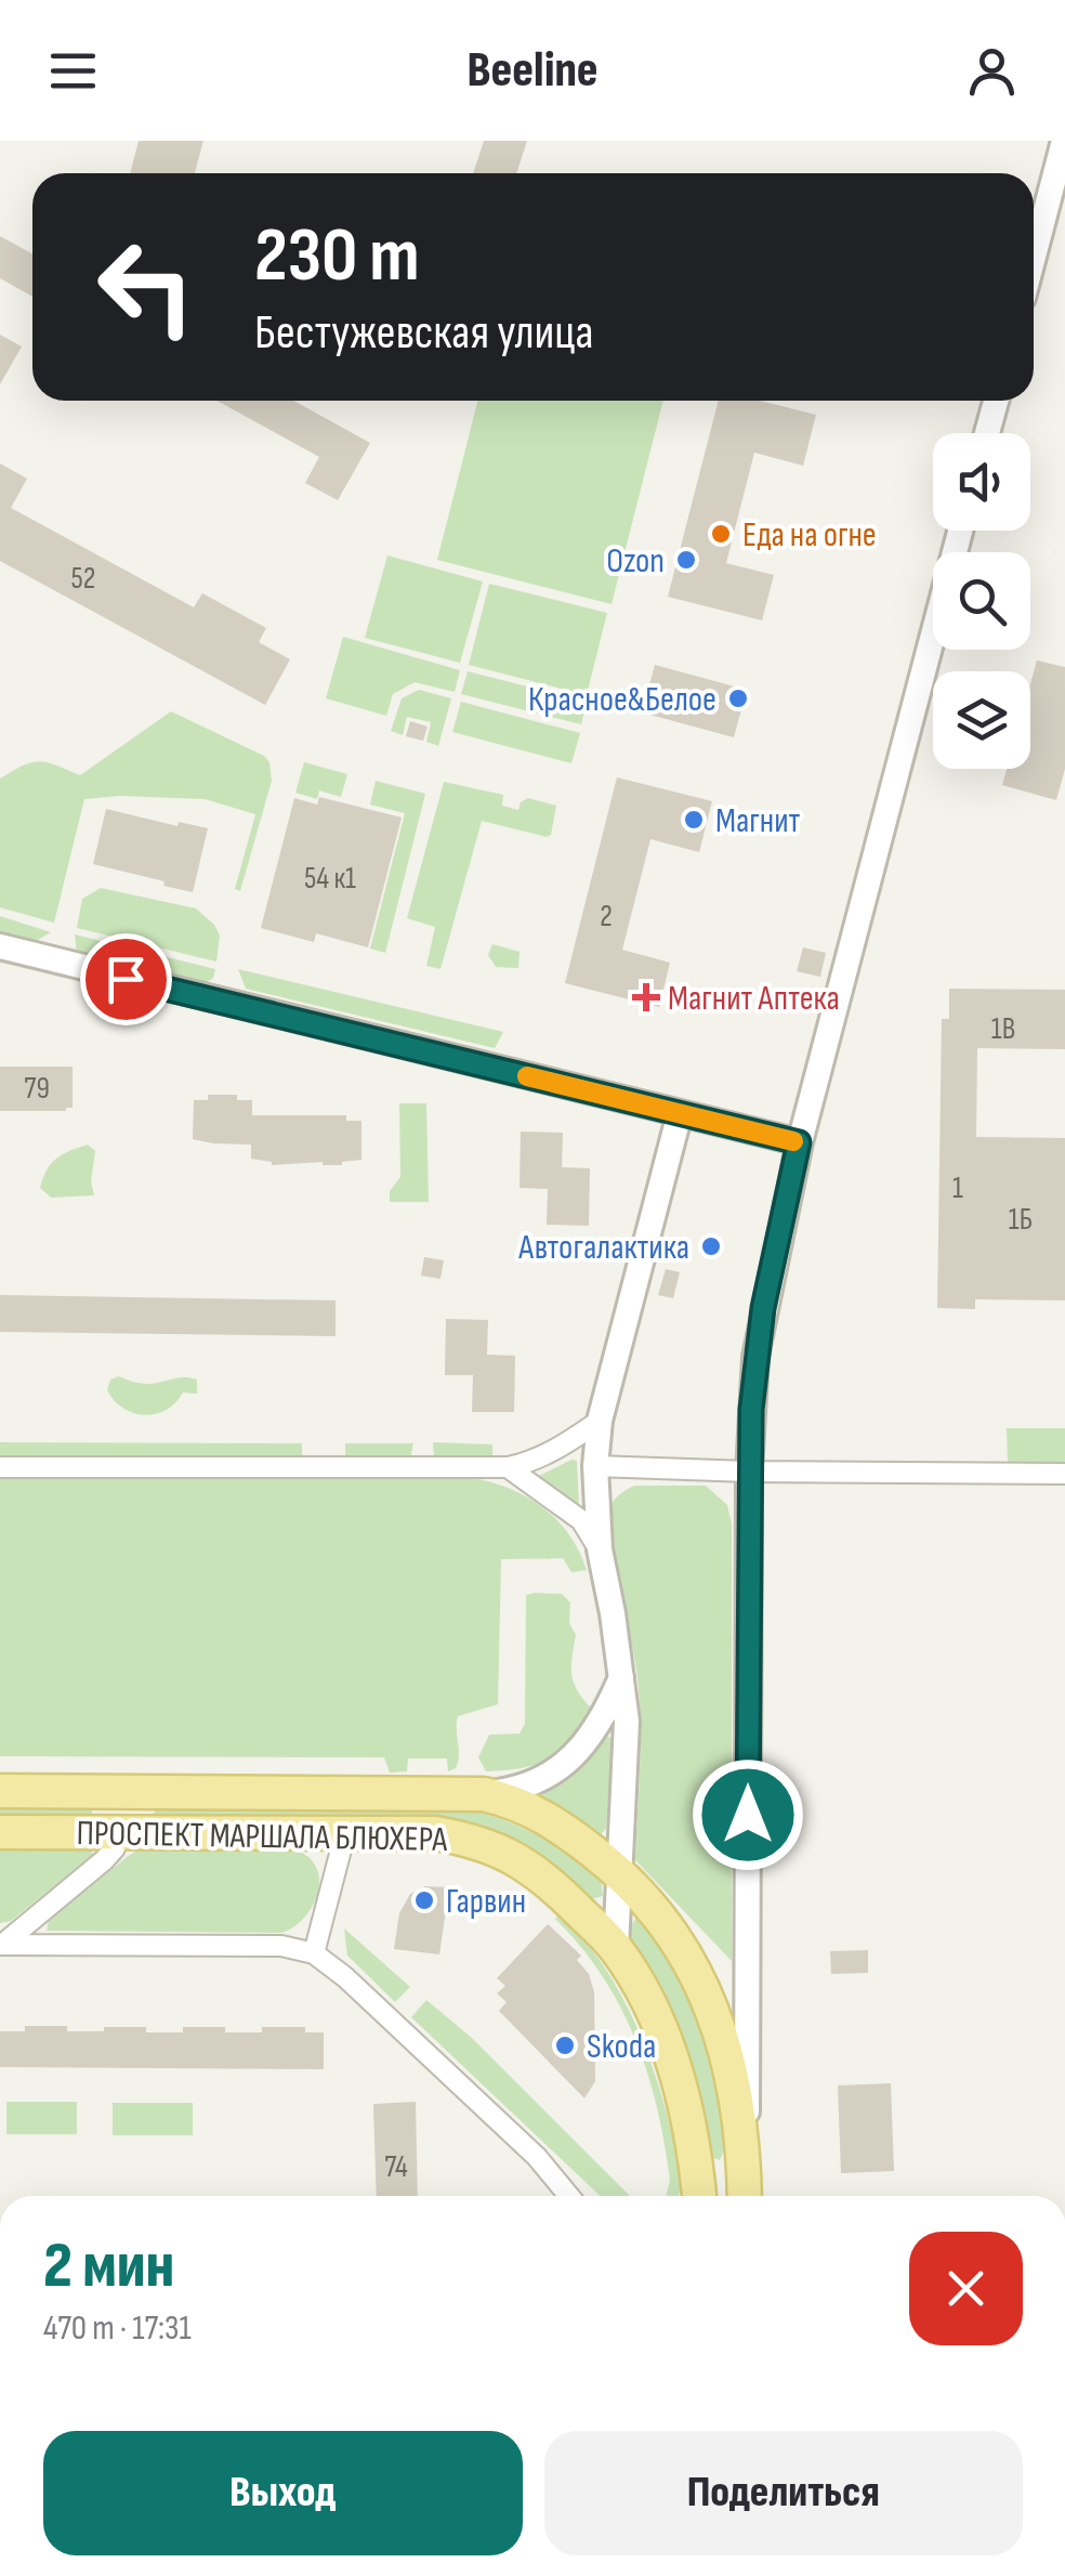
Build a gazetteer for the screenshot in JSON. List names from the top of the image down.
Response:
{
  "streets": {
    "main road": ["ПРОСПЕКТ МАРШАЛА БЛЮХЕРА"]
  },
  "places": {
    "other": [
      "Еда на огне",
      "Ozon",
      "Красное&Белое",
      "Магнит",
      "Автогалактика",
      "Гарвин",
      "Skoda"
    ],
    "health": ["Магнит Аптека"]
  },
  "house_numbers": [
    "52",
    "54 к1",
    "2",
    "1В",
    "79",
    "1",
    "1Б",
    "74"
  ],
  "page": {
    "header": "Beeline",
    "turn": ["230 m", "Бестужевская улица"],
    "heading": ["2 мин", "470 m · 17:31"],
    "buttons": ["Выход", "Поделиться"]
  }
}
